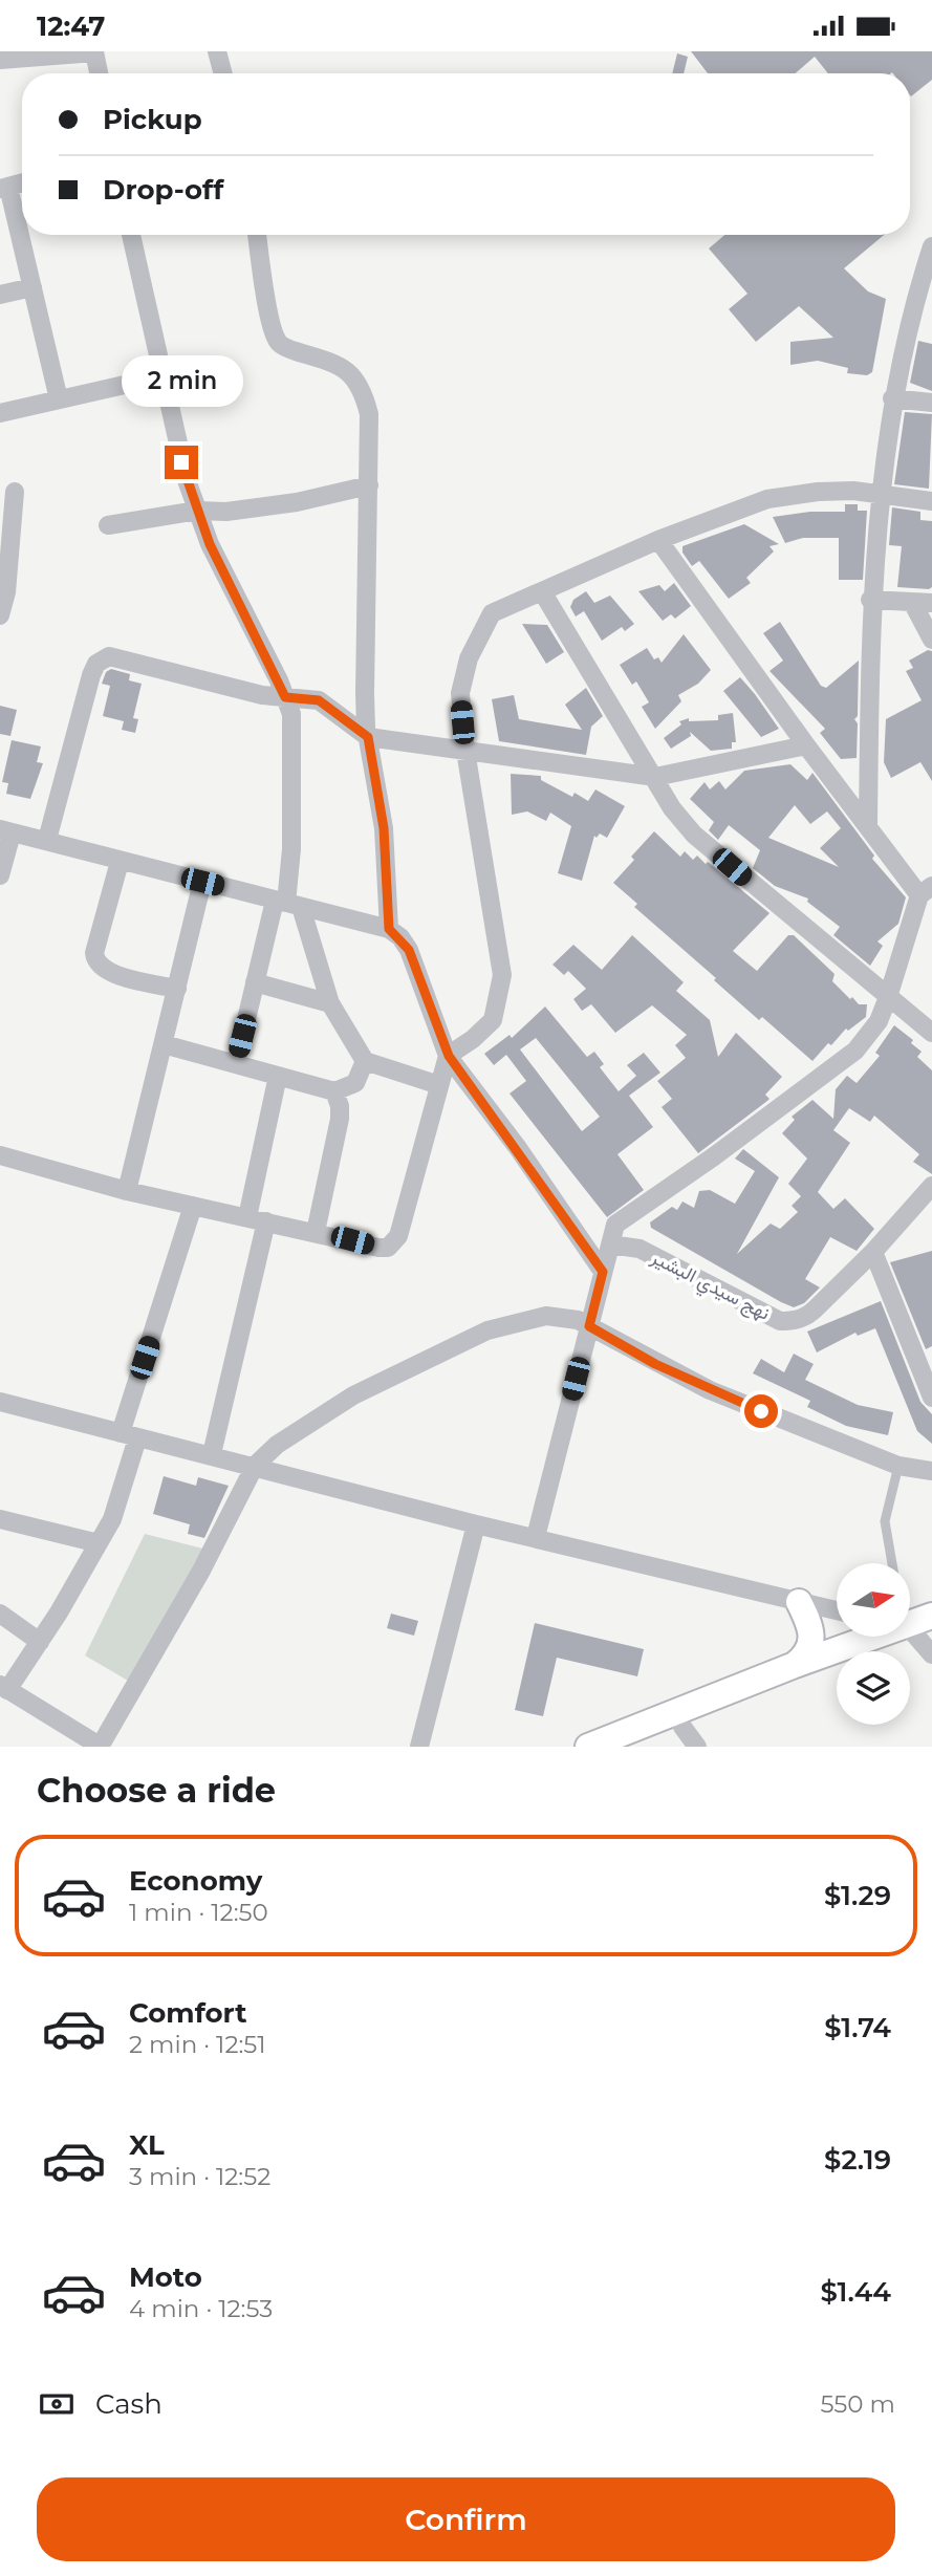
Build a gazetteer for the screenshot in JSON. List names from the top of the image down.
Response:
{
  "streets": {
    "street": ["نهج سيدي البشير"]
  },
  "north": "right",
  "page": {
    "status": "12:47",
    "banner": ["Pickup", "Drop-off"],
    "bubble": "2 min",
    "heading": "Choose a ride",
    "list": [
      {
        "name": "Economy",
        "note": "1 min · 12:50",
        "value": "$1.29"
      },
      {
        "name": "Comfort",
        "note": "2 min · 12:51",
        "value": "$1.74"
      },
      {
        "name": "XL",
        "note": "3 min · 12:52",
        "value": "$2.19"
      },
      {
        "name": "Moto",
        "note": "4 min · 12:53",
        "value": "$1.44"
      }
    ],
    "pay": ["Cash", "550 m"],
    "buttons": "Confirm"
  }
}
